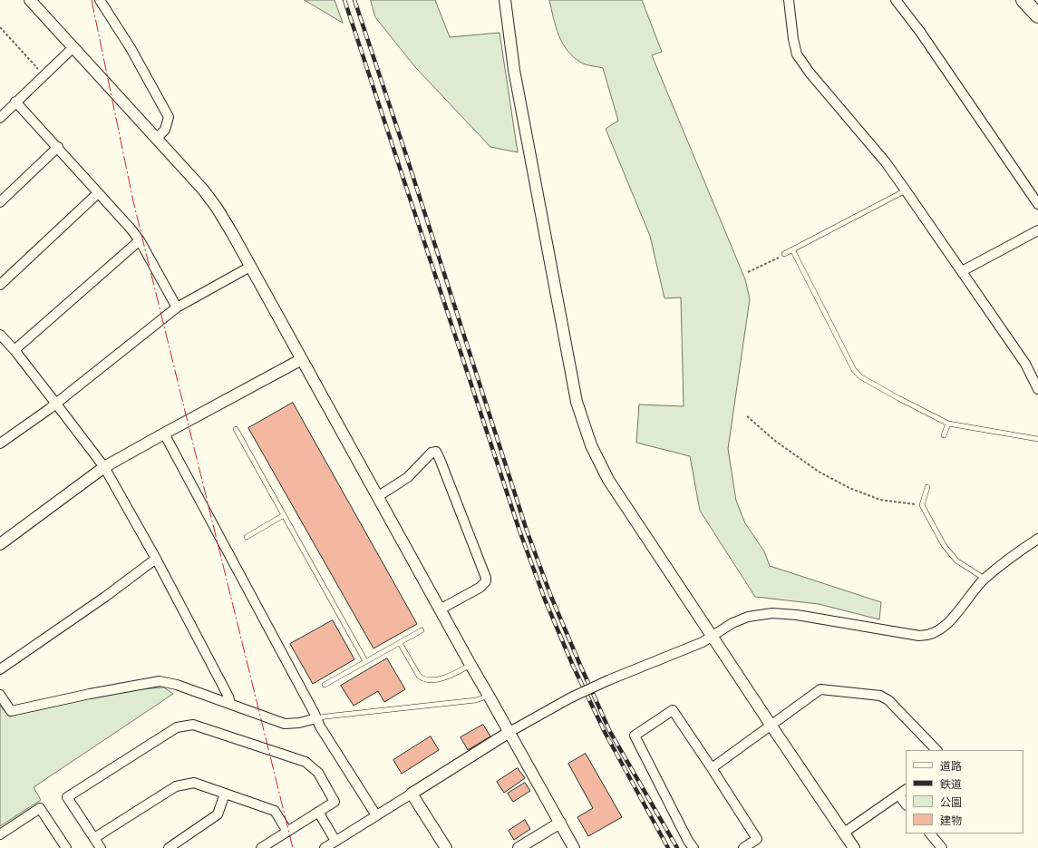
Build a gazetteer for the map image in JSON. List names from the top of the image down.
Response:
{
  "legend": [
    "道路",
    "鉄道",
    "公園",
    "建物"
  ]
}
